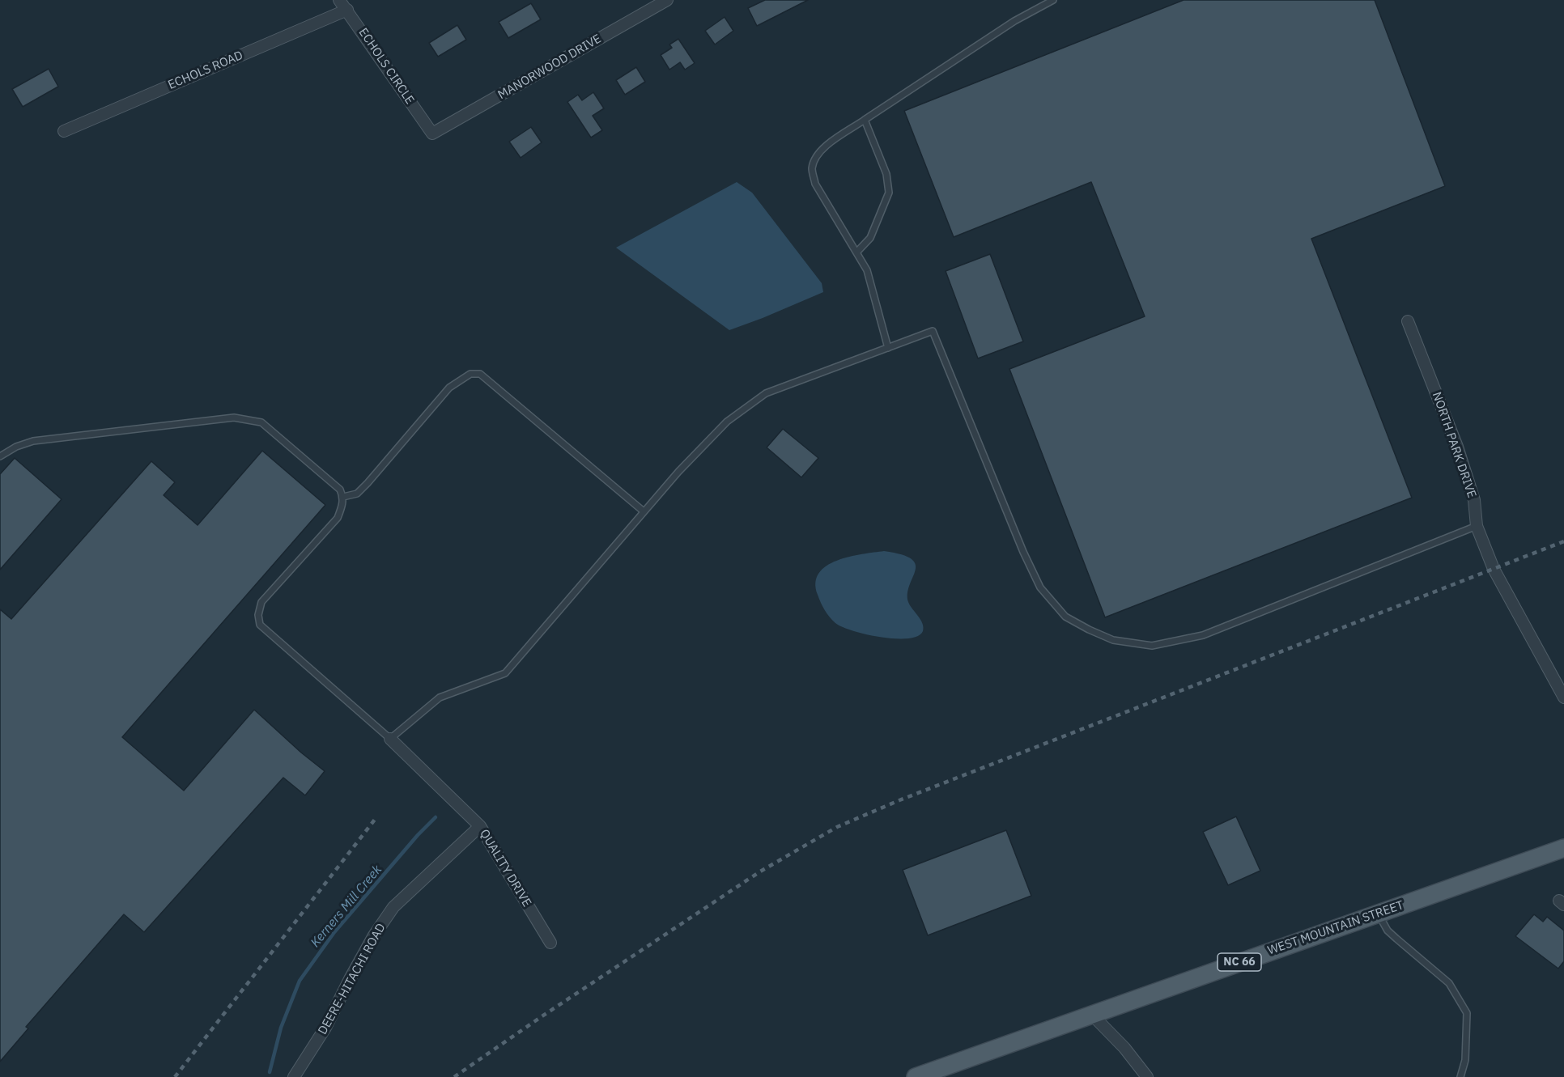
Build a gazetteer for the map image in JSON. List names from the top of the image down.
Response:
{
  "streets": {
    "main road": ["WEST MOUNTAIN STREET", "NC 66"],
    "street": [
      "ECHOLS CIRCLE",
      "MANORWOOD DRIVE",
      "ECHOLS ROAD",
      "NORTH PARK DRIVE",
      "QUALITY DRIVE",
      "DEERE-HITACHI ROAD"
    ]
  },
  "crossings": [
    ["ECHOLS CIRCLE", "MANORWOOD DRIVE"],
    ["ECHOLS CIRCLE", "ECHOLS ROAD"],
    ["QUALITY DRIVE", "DEERE-HITACHI ROAD"]
  ],
  "water": ["Kerners Mill Creek"]
}
